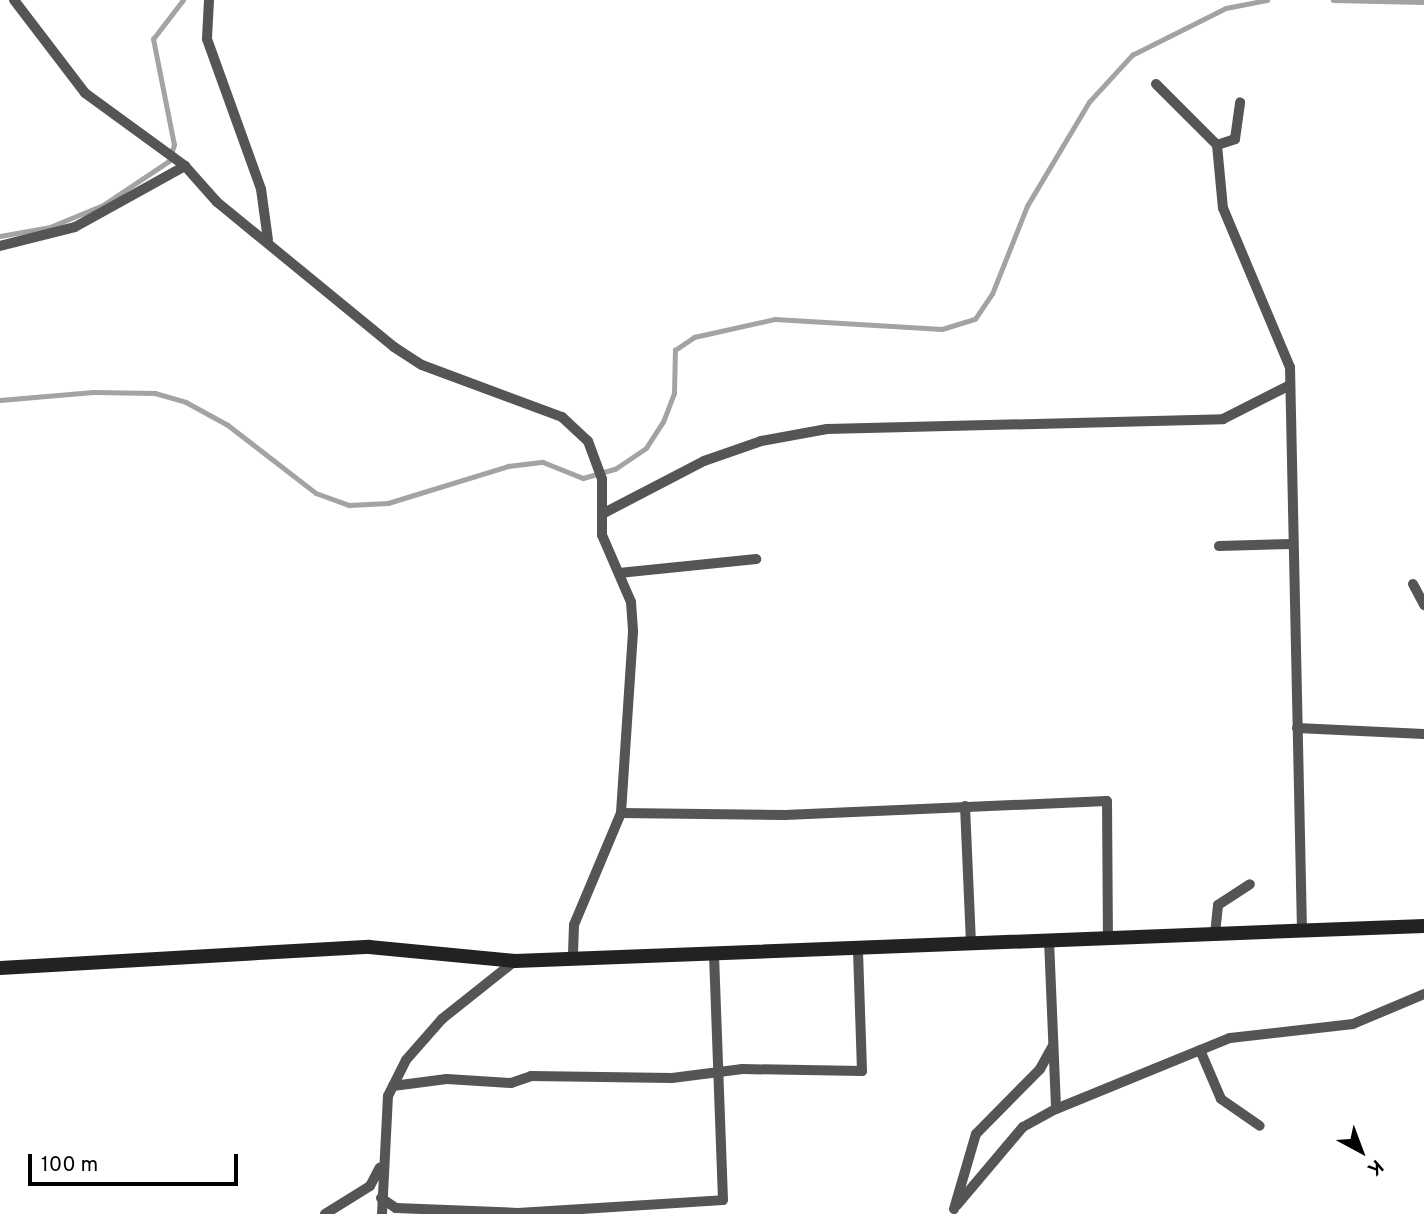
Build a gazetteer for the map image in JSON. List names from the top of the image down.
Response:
{
  "scale_bar": "100 m",
  "north": "bottom right"
}
